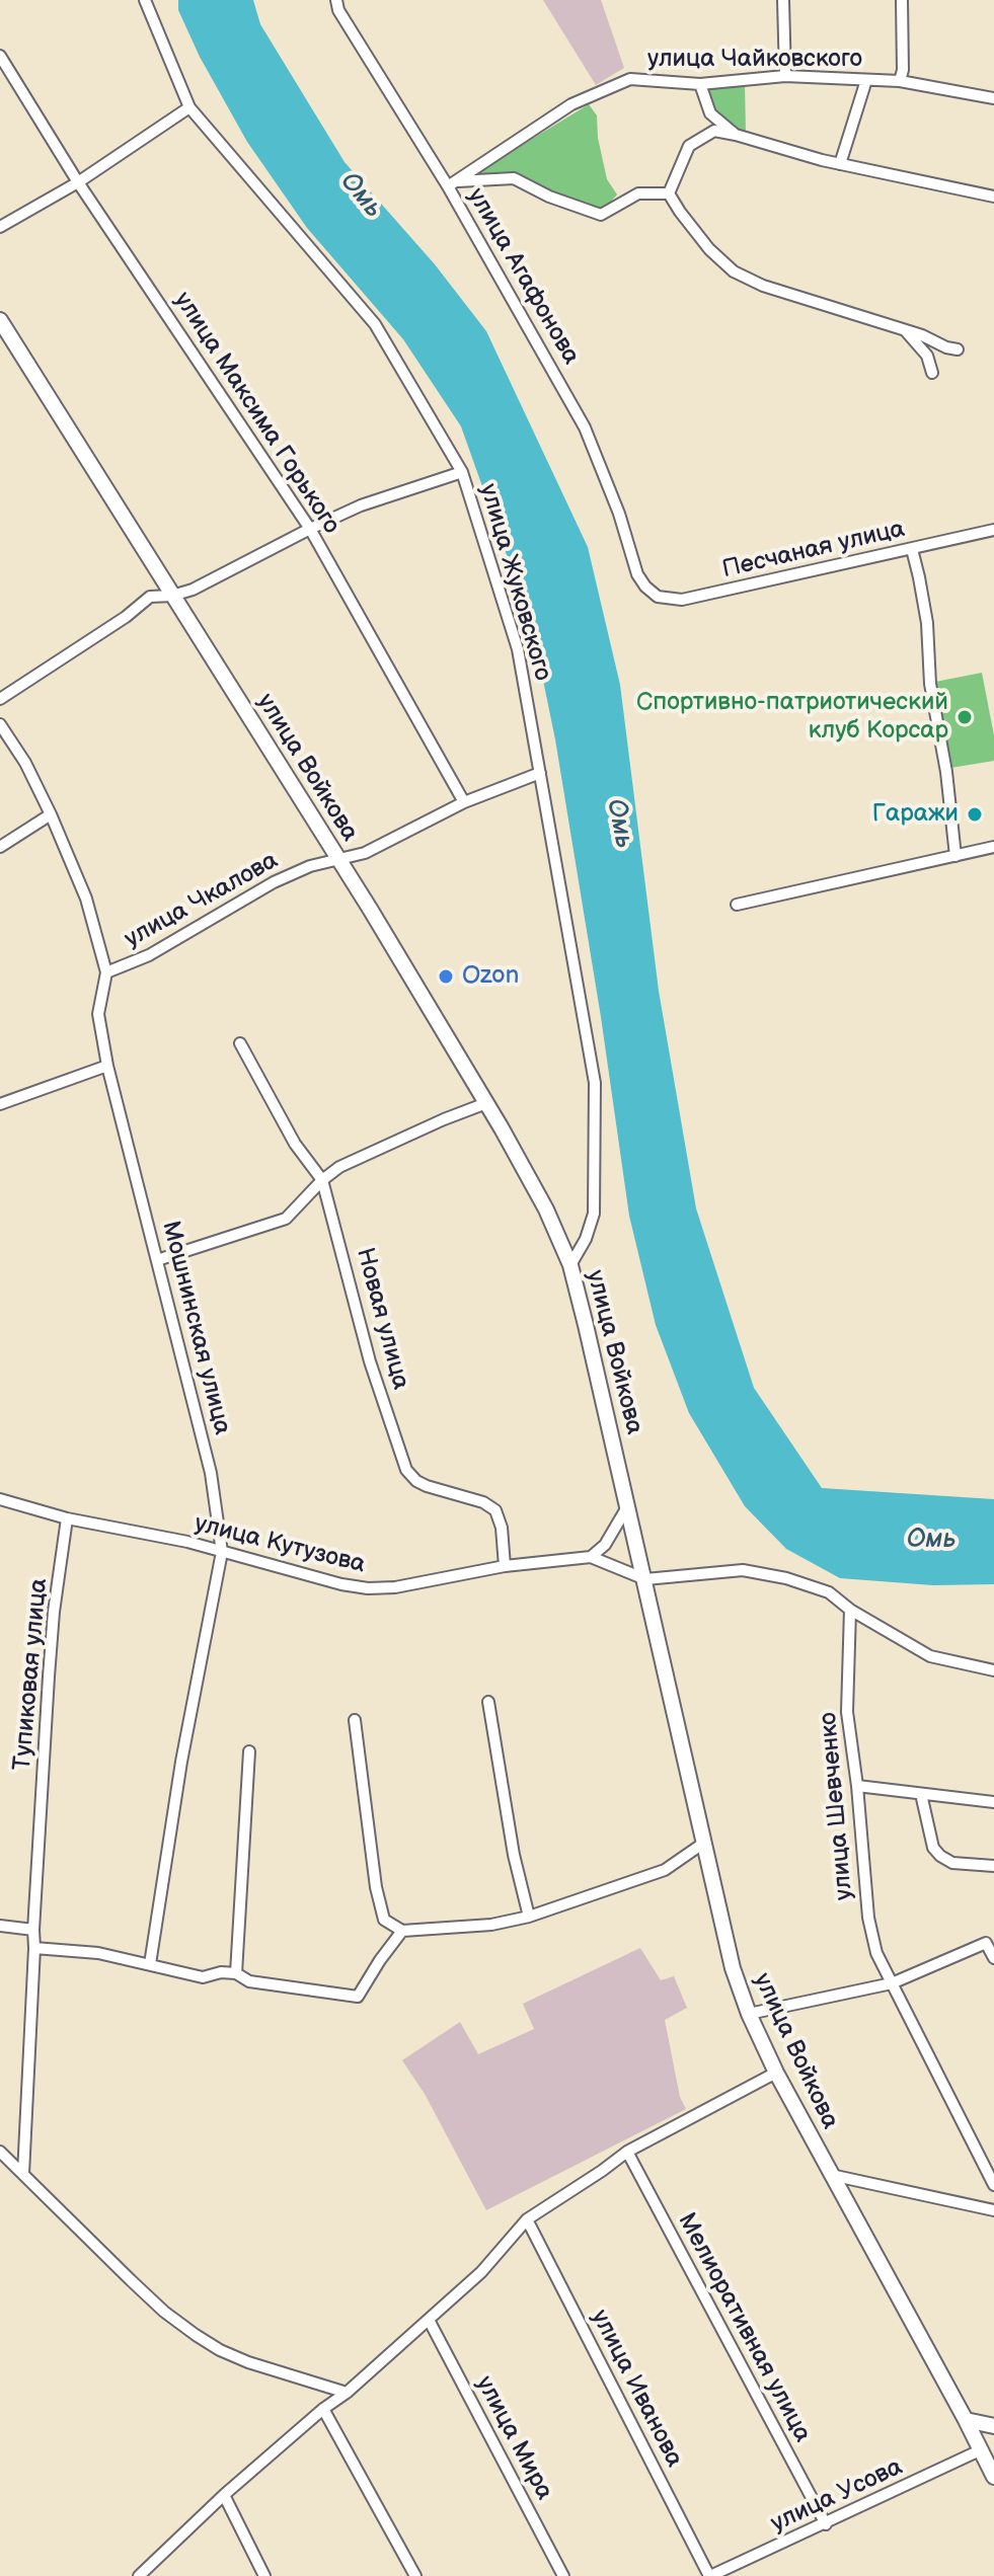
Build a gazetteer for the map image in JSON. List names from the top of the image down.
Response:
{
  "streets": {
    "main road": ["улица Войкова"],
    "street": [
      "улица Чайковского",
      "улица Агафонова",
      "улица Максима Горького",
      "Песчаная улица",
      "улица Жуковского",
      "улица Чкалова",
      "Новая улица",
      "Мошнинская улица",
      "улица Кутузова",
      "Тупиковая улица",
      "улица Шевченко",
      "Мелиоративная улица",
      "улица Иванова",
      "улица Мира",
      "улица Усова"
    ]
  },
  "crossings": [
    ["улица Чайковского", "улица Агафонова"],
    ["улица Агафонова", "Песчаная улица"],
    ["улица Максима Горького", "улица Чкалова"],
    ["улица Жуковского", "улица Войкова"],
    ["улица Жуковского", "улица Чкалова"],
    ["улица Войкова", "улица Чкалова"],
    ["улица Войкова", "улица Кутузова"],
    ["улица Войкова", "улица Усова"],
    ["улица Чкалова", "Мошнинская улица"],
    ["Новая улица", "улица Кутузова"],
    ["Мошнинская улица", "улица Кутузова"],
    ["улица Кутузова", "Тупиковая улица"],
    ["Мелиоративная улица", "улица Усова"],
    ["улица Иванова", "улица Усова"]
  ],
  "water": ["Омь"],
  "places": ["Спортивно-патриотический клуб Корсар", "Гаражи", "Ozon"]
}
